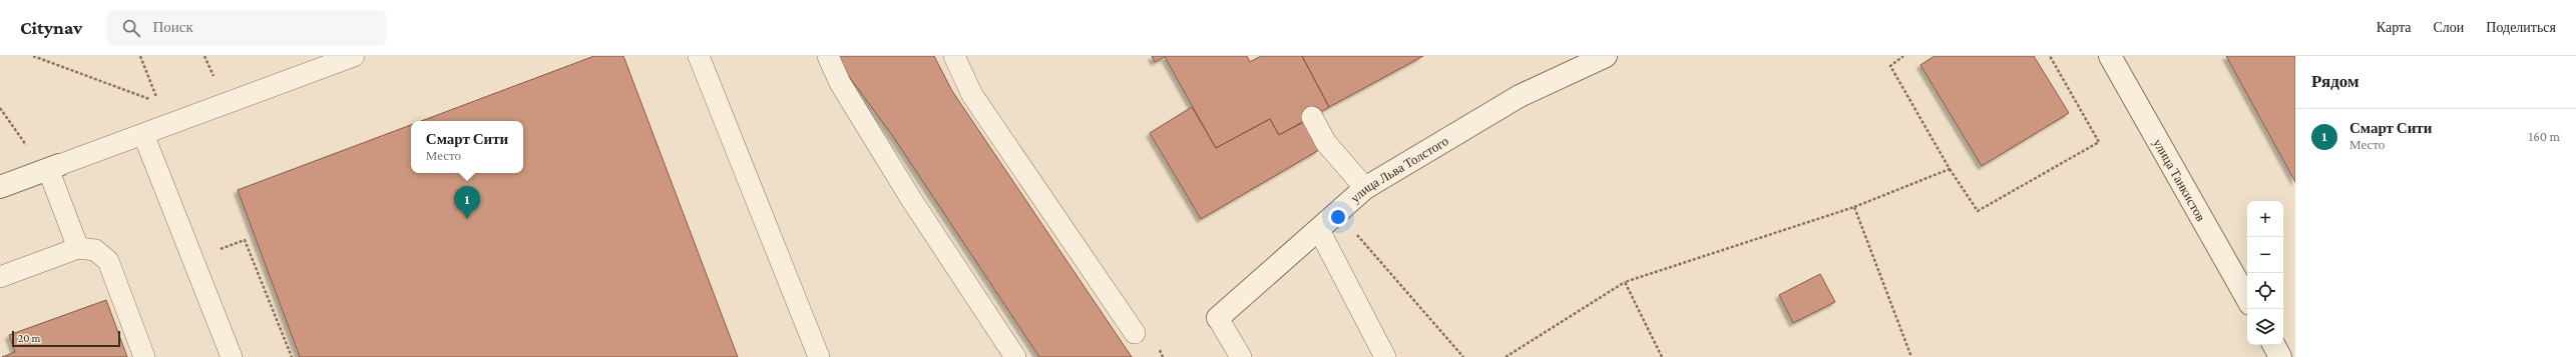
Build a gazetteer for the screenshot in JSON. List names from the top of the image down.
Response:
{
  "streets": {
    "street": ["улица Льва Толстого", "улица Танкистов"]
  },
  "scale_bar": "20 m",
  "page": {
    "header": "Citynav",
    "search": "Поиск",
    "nav": ["Карта", "Слои", "Поделиться"],
    "heading": "Рядом",
    "list": [
      {
        "mark": "1",
        "name": "Смарт Сити",
        "note": "Место",
        "value": "160 m"
      }
    ],
    "popup": ["Смарт Сити", "Место"],
    "pins": "1",
    "map_buttons": ["+", "−"],
    "scale": "20 m"
  }
}
